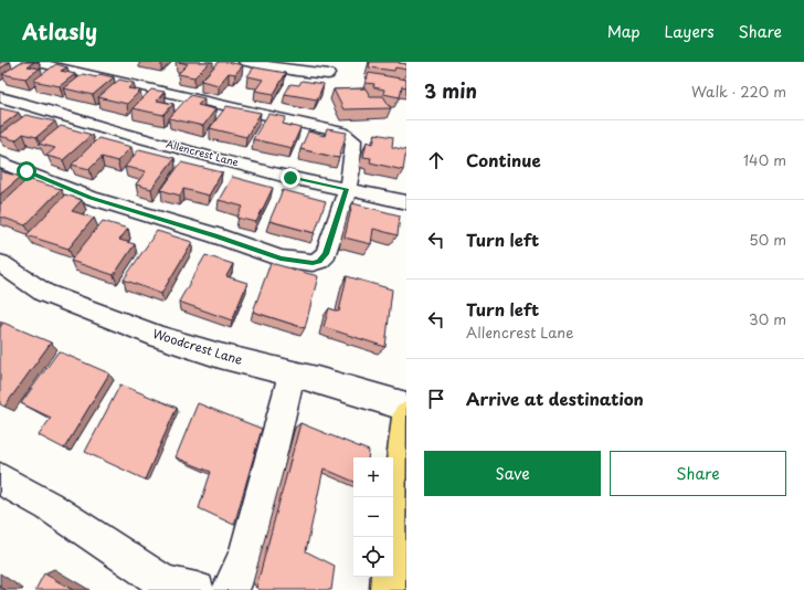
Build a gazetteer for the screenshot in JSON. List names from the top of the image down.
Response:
{
  "streets": {
    "street": ["Allencrest Lane", "Woodcrest Lane"]
  },
  "page": {
    "header": "Atlasly",
    "nav": ["Map", "Layers", "Share"],
    "heading": ["3 min", "Walk · 220 m"],
    "list": [
      ["Continue", "140 m"],
      ["Turn left", "50 m"],
      ["Turn left", "Allencrest Lane", "30 m"],
      "Arrive at destination"
    ],
    "buttons": ["Save", "Share"],
    "map_buttons": ["+", "−"]
  }
}
